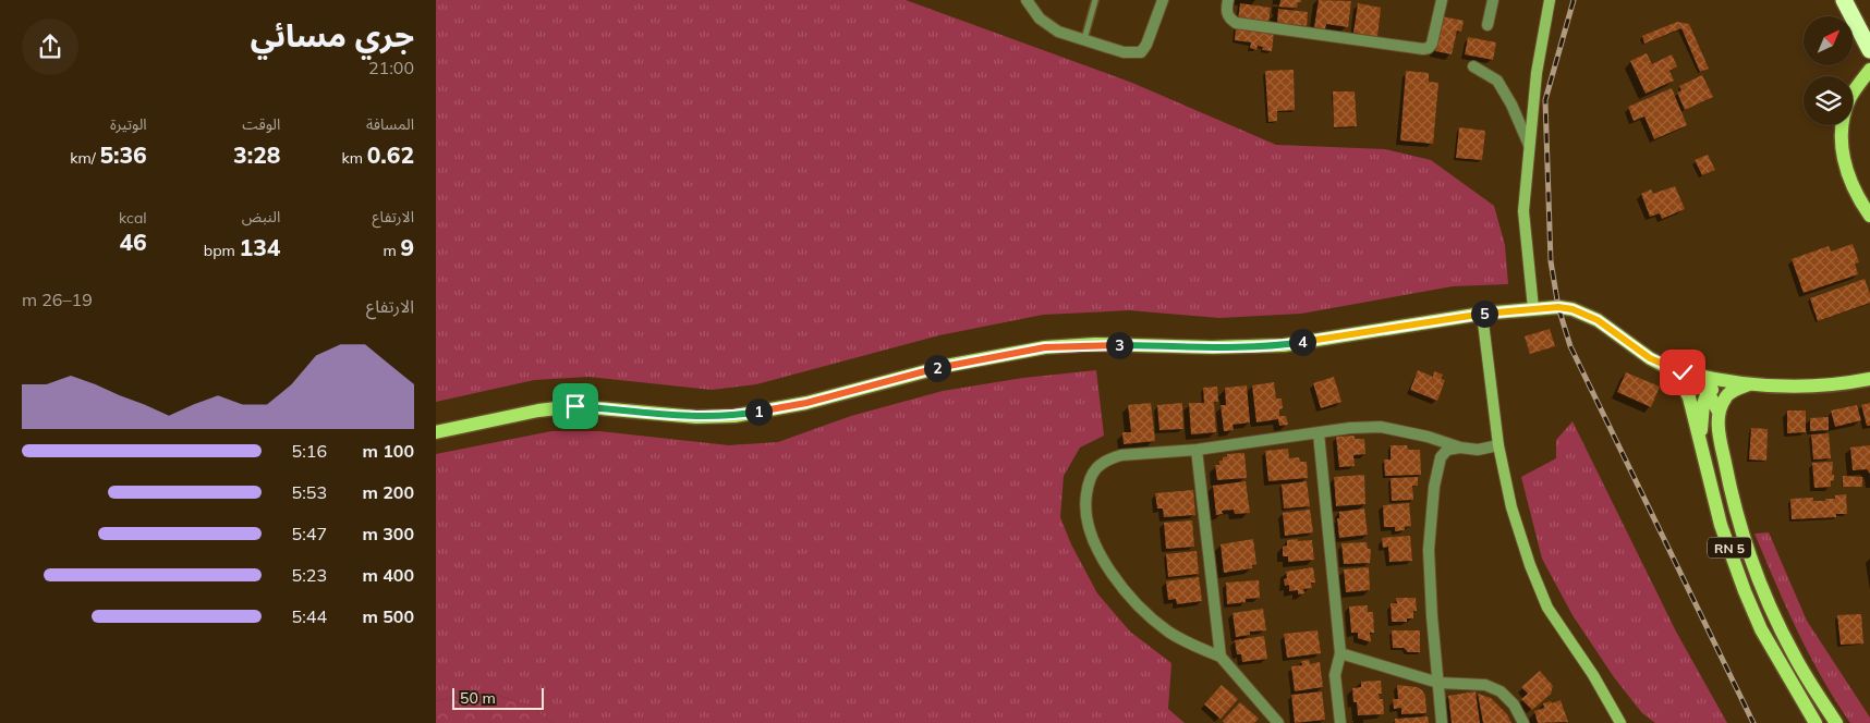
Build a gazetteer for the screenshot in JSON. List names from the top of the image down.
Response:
{
  "streets": {
    "main road": ["RN 5"]
  },
  "scale_bar": "50 m",
  "north": "top right",
  "page": {
    "heading": ["جري مسائي", "21:00"],
    "stats": [
      ["المسافة", "0.62 km"],
      ["الوقت", "3:28"],
      ["الوتيرة", "5:36 /km"],
      ["الارتفاع", "9 m"],
      ["النبض", "134 bpm"],
      ["kcal", "46"]
    ],
    "chart": ["الارتفاع", "19–26 m"],
    "pins": [
      "5",
      "4",
      "3",
      "2",
      "1"
    ],
    "list": [
      {
        "name": "100 m",
        "note": "5:16"
      },
      {
        "name": "200 m",
        "note": "5:53"
      },
      {
        "name": "300 m",
        "note": "5:47"
      },
      {
        "name": "400 m",
        "note": "5:23"
      },
      {
        "name": "500 m",
        "note": "5:44"
      }
    ],
    "scale": "50 m"
  }
}
